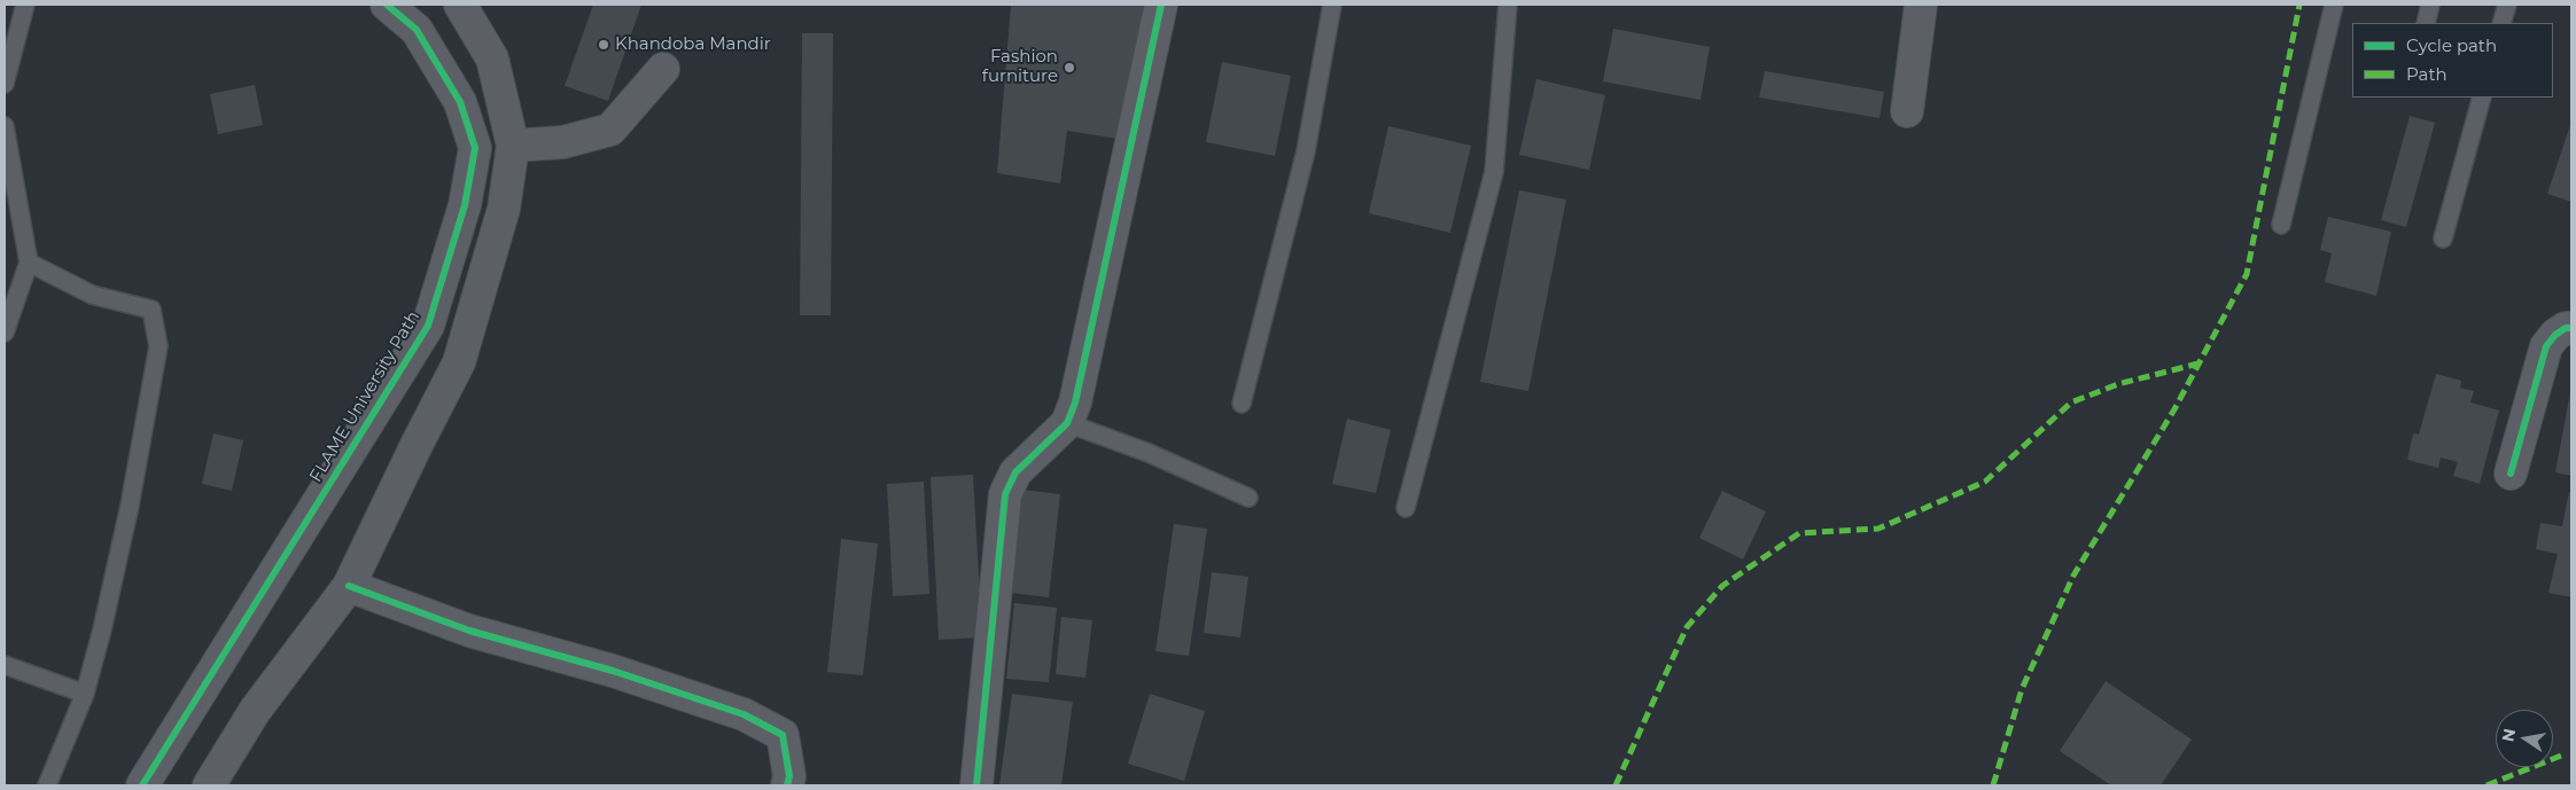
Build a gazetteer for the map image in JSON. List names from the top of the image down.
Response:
{
  "streets": {
    "street": ["FLAME University Path"]
  },
  "places": ["Khandoba Mandir", "Fashion furniture"],
  "legend": ["Cycle path", "Path"],
  "north": "left"
}
